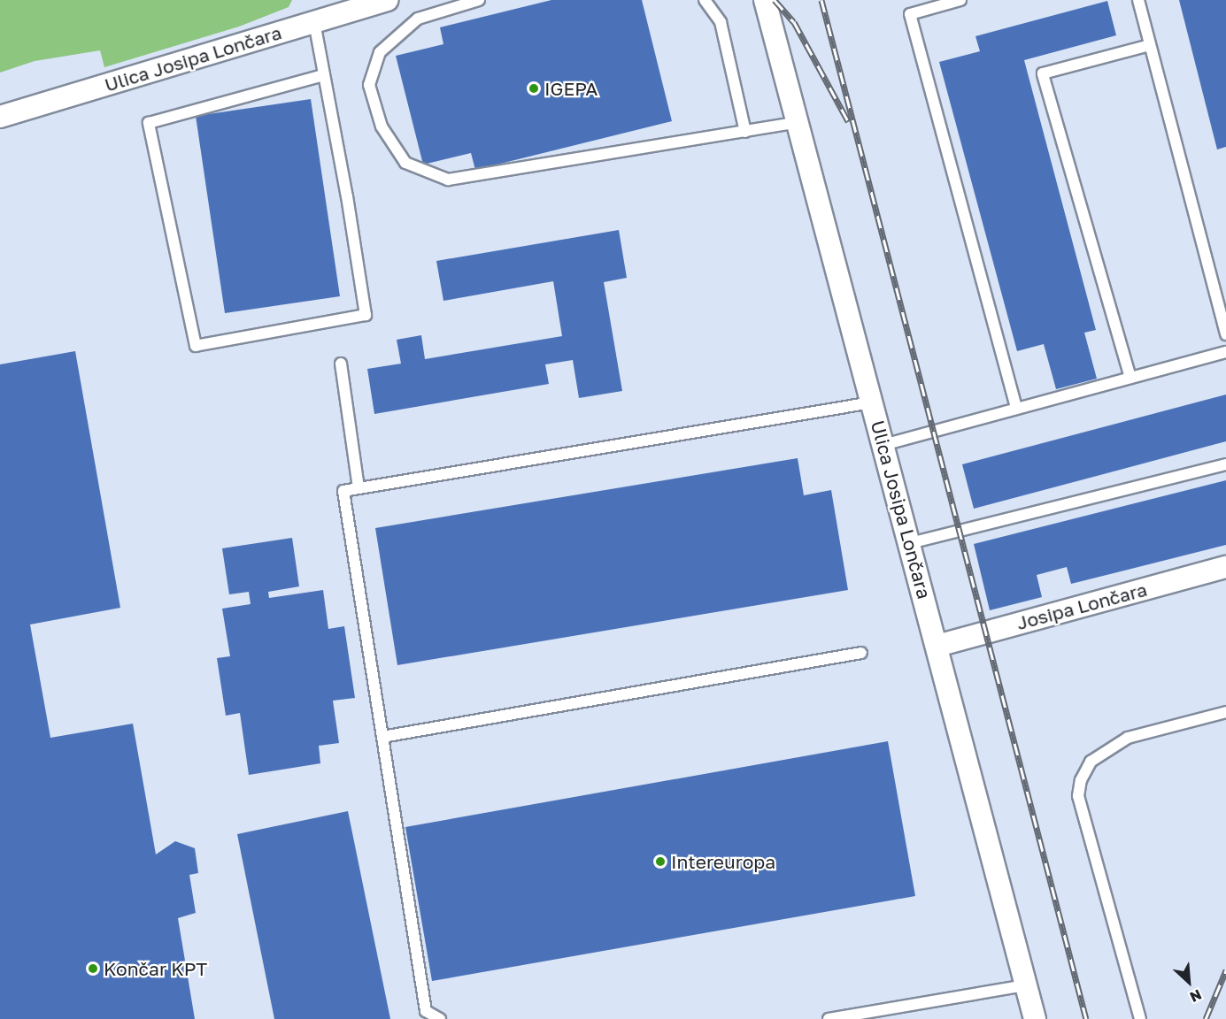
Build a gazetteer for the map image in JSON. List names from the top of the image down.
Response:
{
  "streets": {
    "street": ["Ulica Josipa Lončara", "Josipa Lončara"]
  },
  "crossings": [
    ["Ulica Josipa Lončara", "Josipa Lončara"]
  ],
  "places": ["IGEPA", "Intereuropa", "Končar KPT"],
  "north": "bottom right"
}
